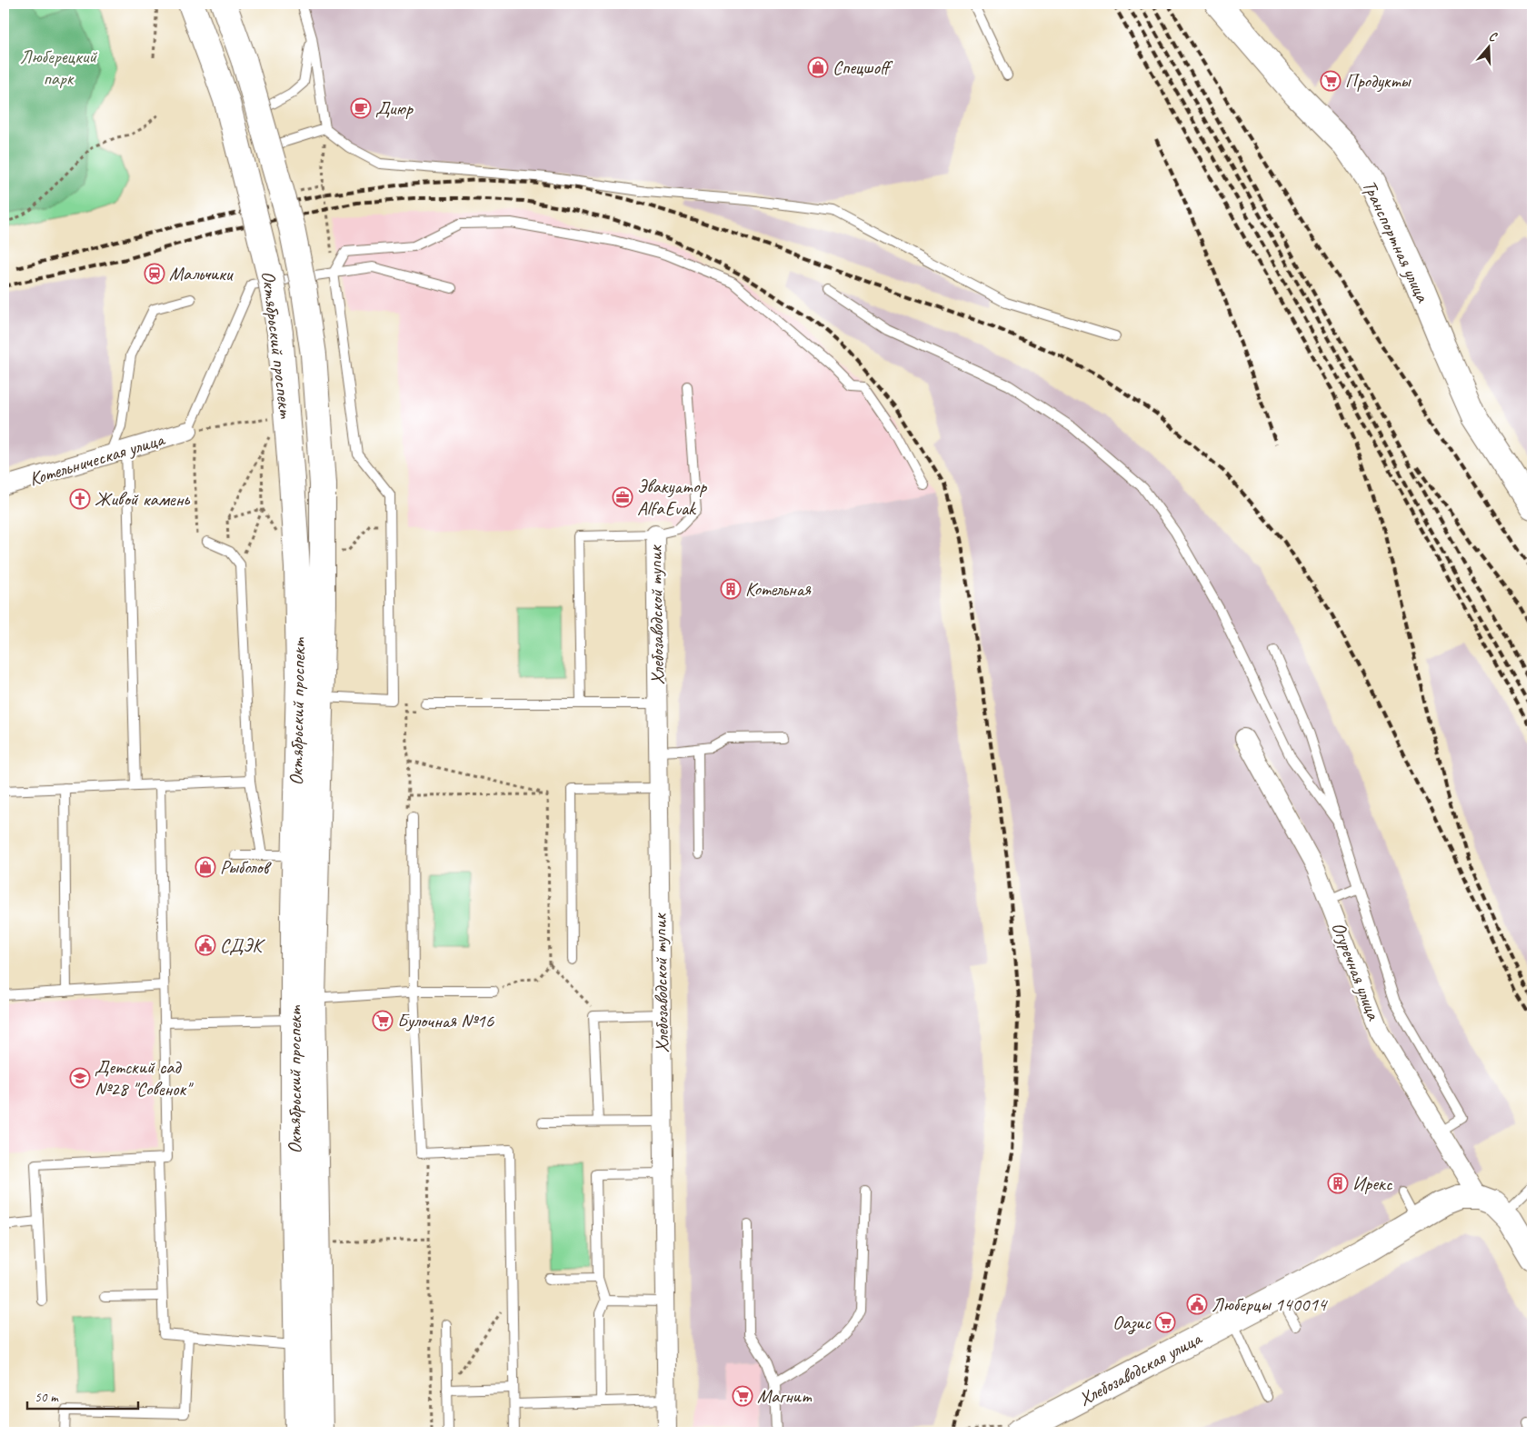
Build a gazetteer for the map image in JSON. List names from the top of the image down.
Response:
{
  "streets": {
    "main road": ["Транспортная улица", "Октябрьский проспект", "Хлебозаводская улица"],
    "street": ["Котельническая улица", "Хлебозаводской тупик", "Огуречная улица"]
  },
  "crossings": [
    ["Огуречная улица", "Хлебозаводская улица"]
  ],
  "parks": ["Люберецкий парк"],
  "places": {
    "shop": ["Спецшoff", "Рыболов"],
    "supermarket": [
      "Продукты",
      "Булочная №16",
      "Оазис",
      "Магнит"
    ],
    "cafe": ["Диюр"],
    "station": ["Мальчики"],
    "office": ["Эвакуатор AlfaEvak"],
    "church": ["Живой камень"],
    "building": ["Котельная", "Ирекс"],
    "public building": ["СДЭК", "Люберцы 140014"],
    "school or university": ["Детский сад №28 \"Совенок\""]
  },
  "scale_bar": "50 m",
  "north": "top"
}
